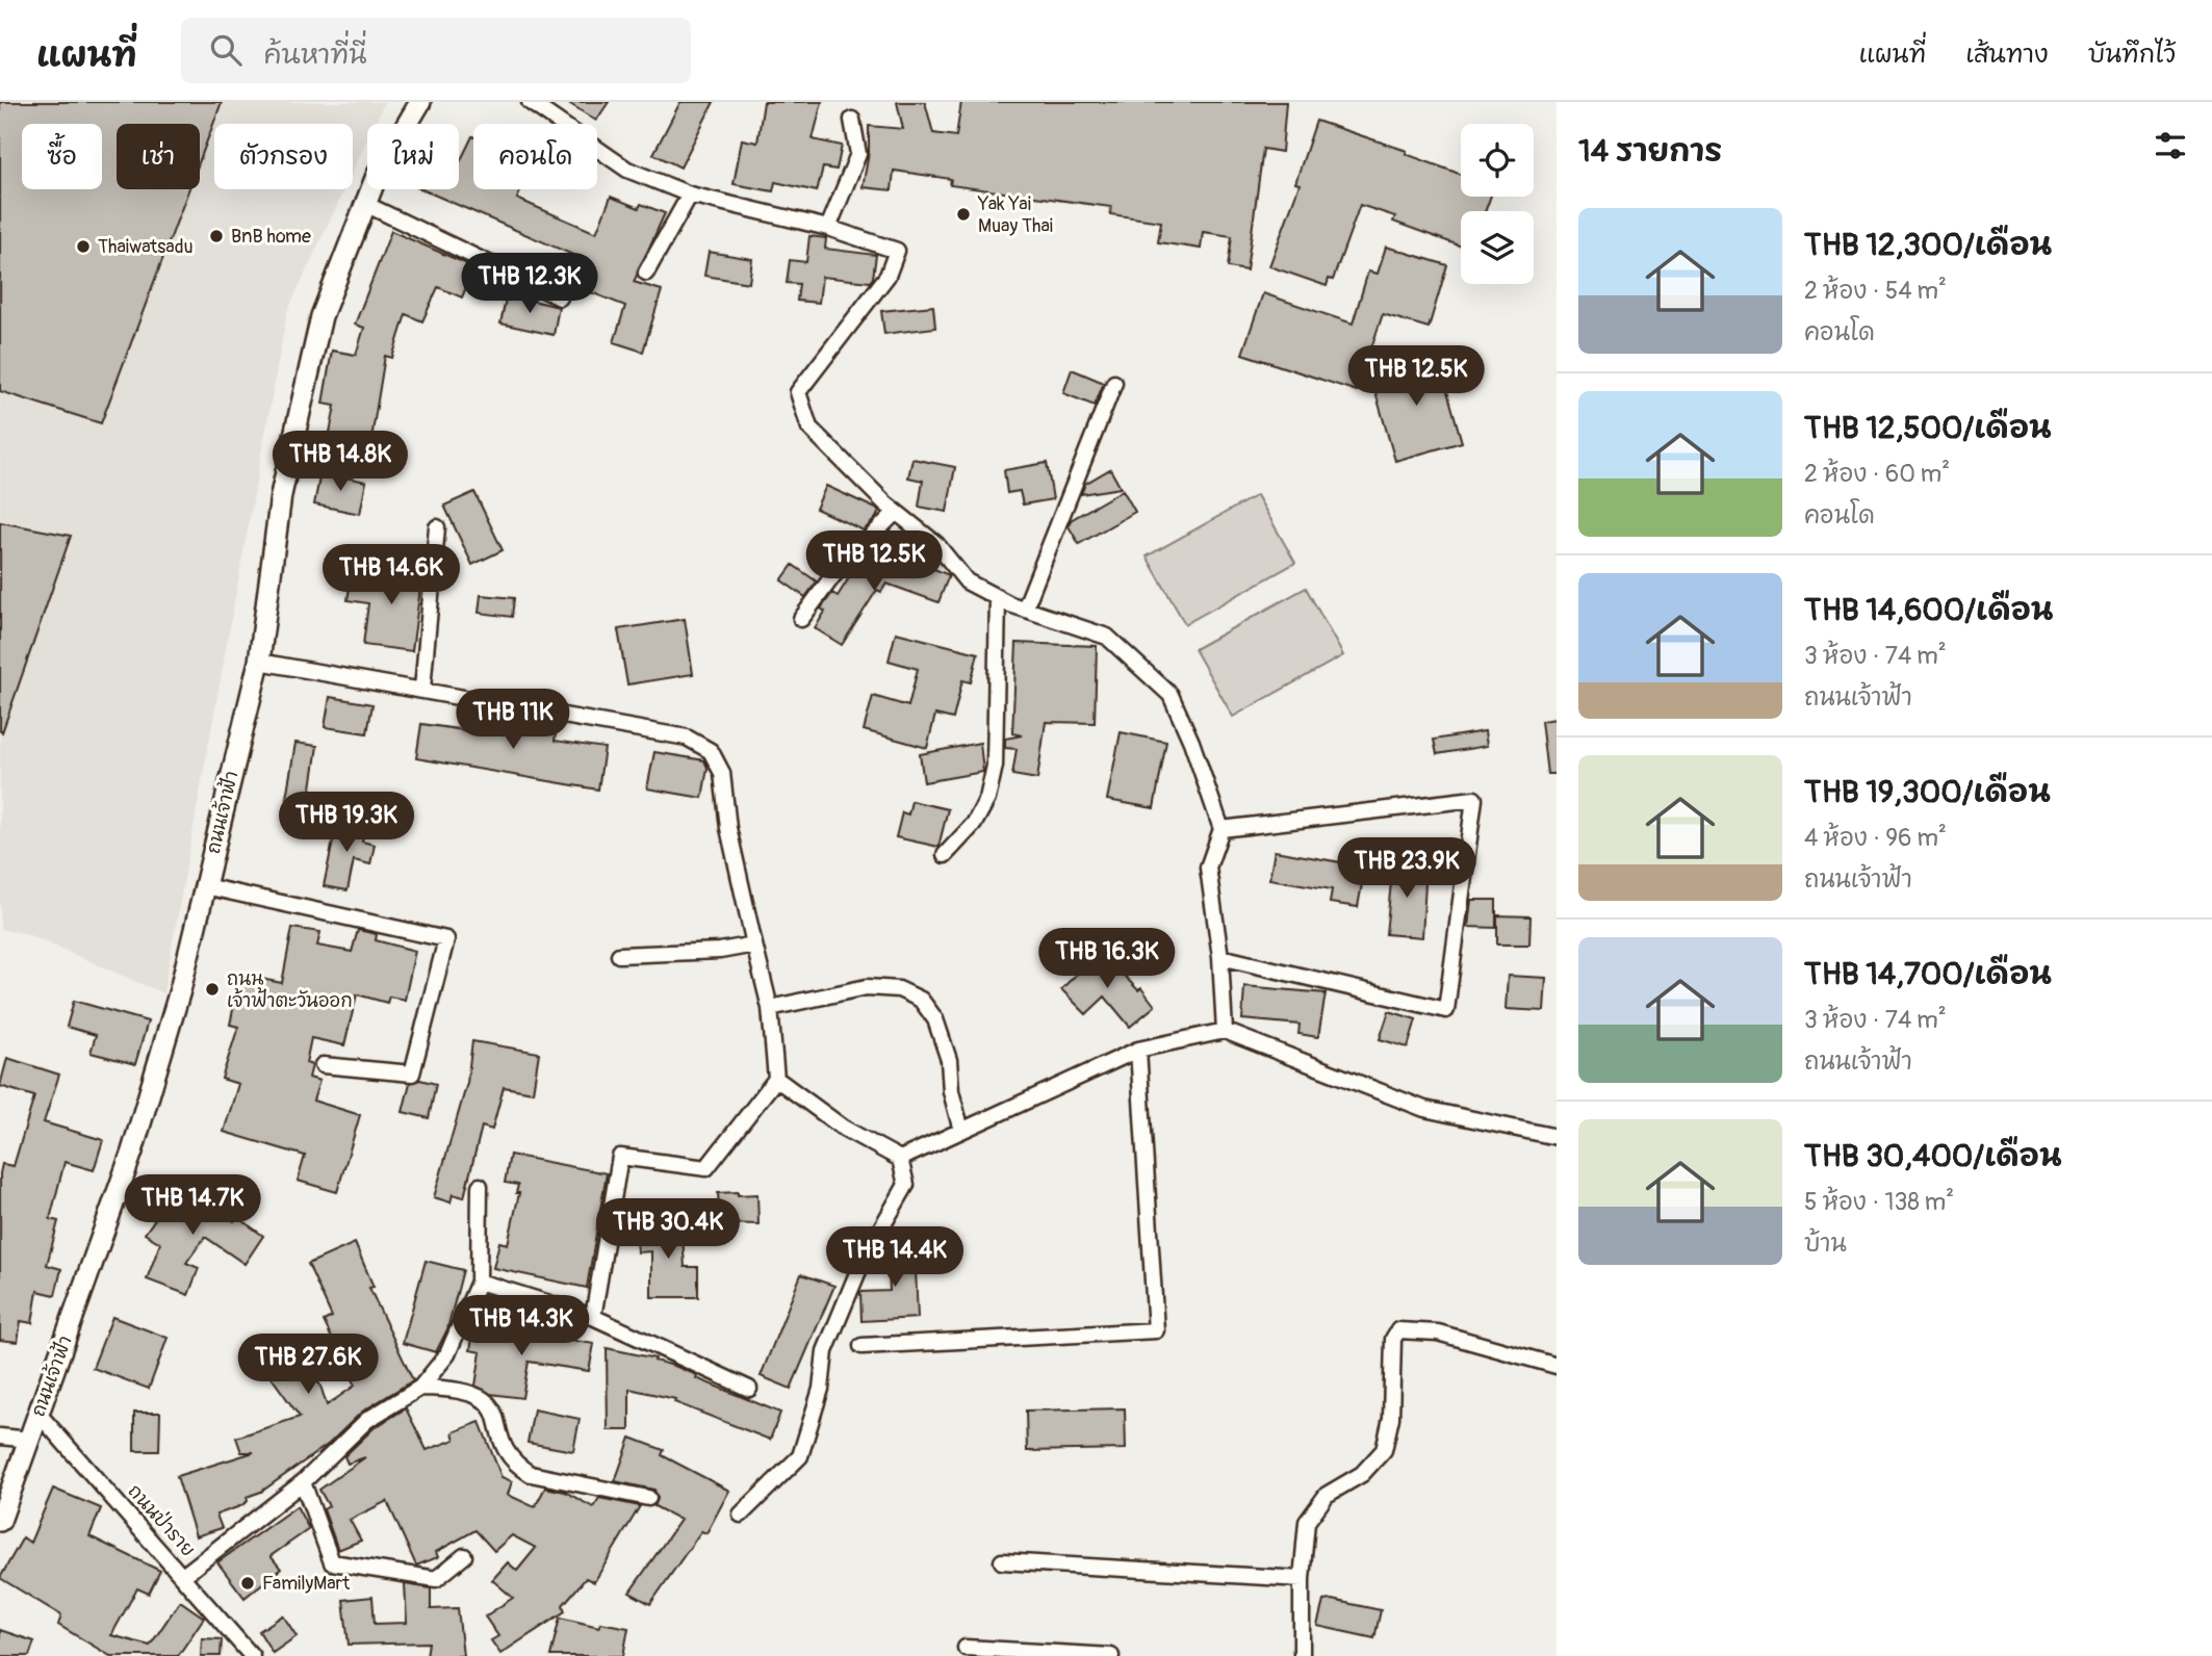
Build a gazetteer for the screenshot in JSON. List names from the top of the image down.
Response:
{
  "streets": {
    "main road": ["ถนนเจ้าฟ้า"],
    "street": ["ถนนป่าราย"]
  },
  "crossings": [
    ["ถนนเจ้าฟ้า", "ถนนป่าราย"]
  ],
  "places": [
    "Yak Yai Muay Thai",
    "BnB home",
    "Thaiwatsadu",
    "ถนน เจ้าฟ้าตะวันออก",
    "FamilyMart"
  ],
  "page": {
    "header": "แผนที่",
    "search": "ค้นหาที่นี่",
    "nav": ["แผนที่", "เส้นทาง", "บันทึกไว้"],
    "heading": "14 รายการ",
    "chip": [
      "ซื้อ",
      "เช่า",
      "ตัวกรอง",
      "ใหม่",
      "คอนโด"
    ],
    "list": [
      {
        "name": "THB 12,300/เดือน",
        "note": "2 ห้อง · 54 m² · คอนโด"
      },
      {
        "name": "THB 12,500/เดือน",
        "note": "2 ห้อง · 60 m² · คอนโด"
      },
      {
        "name": "THB 14,600/เดือน",
        "note": "3 ห้อง · 74 m² · ถนนเจ้าฟ้า"
      },
      {
        "name": "THB 19,300/เดือน",
        "note": "4 ห้อง · 96 m² · ถนนเจ้าฟ้า"
      },
      {
        "name": "THB 14,700/เดือน",
        "note": "3 ห้อง · 74 m² · ถนนเจ้าฟ้า"
      },
      {
        "name": "THB 30,400/เดือน",
        "note": "5 ห้อง · 138 m² · บ้าน"
      }
    ],
    "price": [
      "THB 12.3K",
      "THB 12.5K",
      "THB 14.8K",
      "THB 12.5K",
      "THB 14.6K",
      "THB 11K",
      "THB 19.3K",
      "THB 23.9K",
      "THB 16.3K",
      "THB 14.7K",
      "THB 30.4K",
      "THB 14.4K",
      "THB 14.3K",
      "THB 27.6K"
    ]
  }
}
